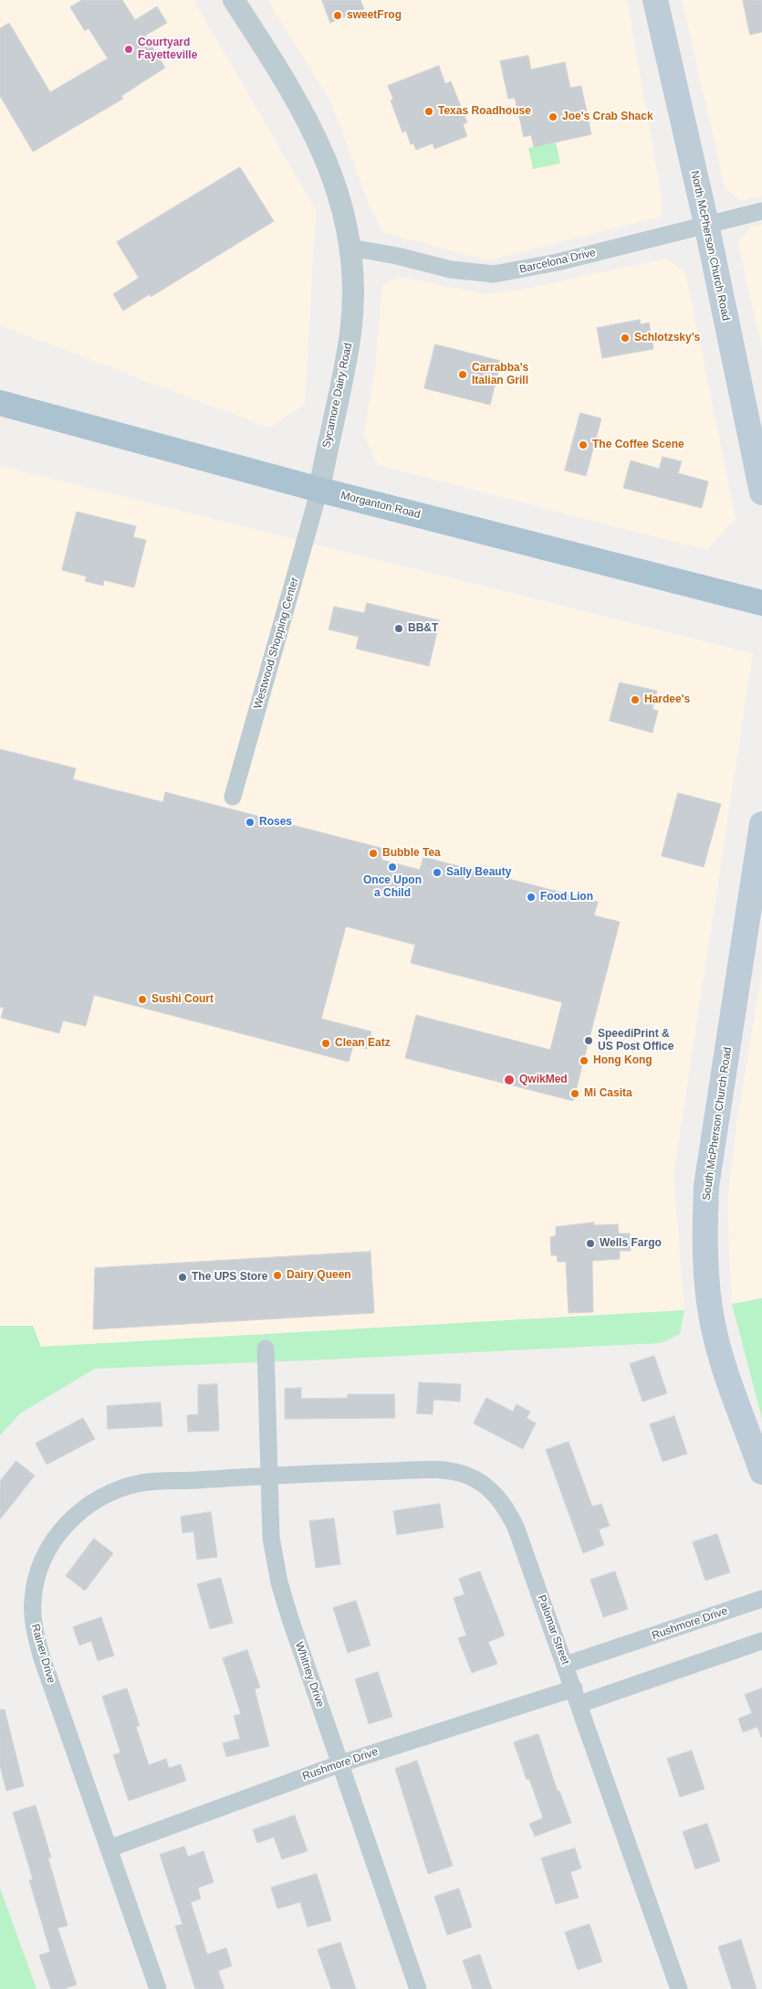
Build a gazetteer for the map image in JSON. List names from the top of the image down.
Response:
{
  "streets": {
    "main road": ["North McPherson Church Road", "Morganton Road", "South McPherson Church Road"],
    "street": [
      "Barcelona Drive",
      "Sycamore Dairy Road",
      "Westwood Shopping Center",
      "Rushmore Drive",
      "Palomar Street",
      "Rainer Drive",
      "Whitney Drive"
    ]
  },
  "crossings": [
    ["North McPherson Church Road", "Barcelona Drive"],
    ["Barcelona Drive", "Sycamore Dairy Road"],
    ["Sycamore Dairy Road", "Morganton Road"],
    ["Sycamore Dairy Road", "Westwood Shopping Center"],
    ["Morganton Road", "Westwood Shopping Center"],
    ["Rushmore Drive", "Palomar Street"],
    ["Rushmore Drive", "Rainer Drive"],
    ["Rushmore Drive", "Whitney Drive"],
    ["Palomar Street", "Rainer Drive"],
    ["Palomar Street", "Whitney Drive"],
    ["Rainer Drive", "Whitney Drive"]
  ],
  "places": [
    "sweetFrog",
    "Courtyard Fayetteville",
    "Texas Roadhouse",
    "Joe's Crab Shack",
    "Schlotzsky's",
    "Carrabba's Italian Grill",
    "The Coffee Scene",
    "BB&T",
    "Hardee's",
    "Roses",
    "Bubble Tea",
    "Once Upon a Child",
    "Sally Beauty",
    "Food Lion",
    "Sushi Court",
    "SpeediPrint & US Post Office",
    "Clean Eatz",
    "Hong Kong",
    "QwikMed",
    "Mi Casita",
    "Wells Fargo",
    "Dairy Queen",
    "The UPS Store"
  ]
}
